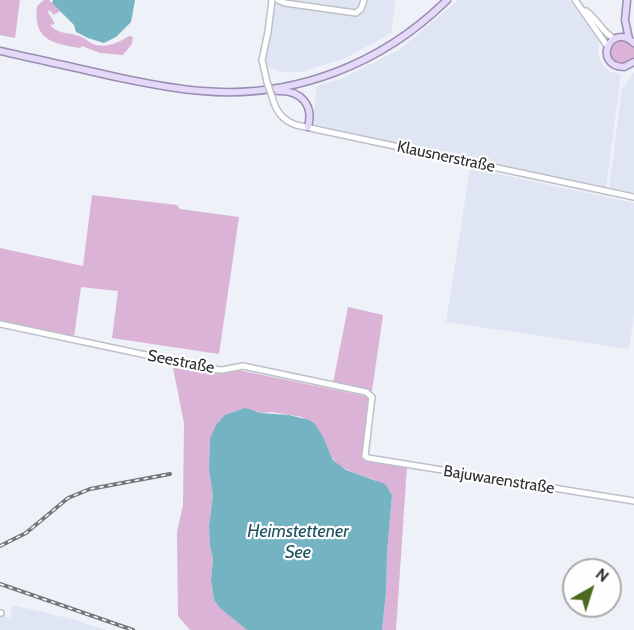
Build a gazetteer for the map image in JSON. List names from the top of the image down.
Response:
{
  "streets": {
    "street": ["Klausnerstraße", "Seestraße", "Bajuwarenstraße"]
  },
  "crossings": [
    ["Seestraße", "Bajuwarenstraße"]
  ],
  "water": ["Heimstettener See"],
  "north": "top right"
}
